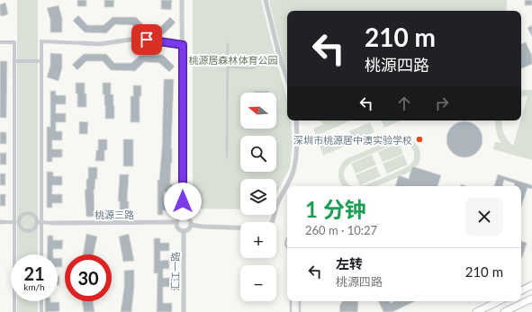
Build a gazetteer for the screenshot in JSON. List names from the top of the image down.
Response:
{
  "streets": {
    "street": ["桃源三路", "汇江一路"]
  },
  "crossings": [
    ["桃源三路", "汇江一路"]
  ],
  "parks": ["桃源居森林体育公园"],
  "places": ["深圳市桃源居中澳实验学校"],
  "north": "left",
  "page": {
    "turn": ["210 m", "桃源四路"],
    "map_buttons": ["+", "−"],
    "heading": ["1 分钟", "260 m · 10:27"],
    "list": [
      {
        "name": "左转",
        "note": "桃源四路",
        "value": "210 m"
      }
    ],
    "speed": "21 km/h",
    "limit": "30"
  }
}
